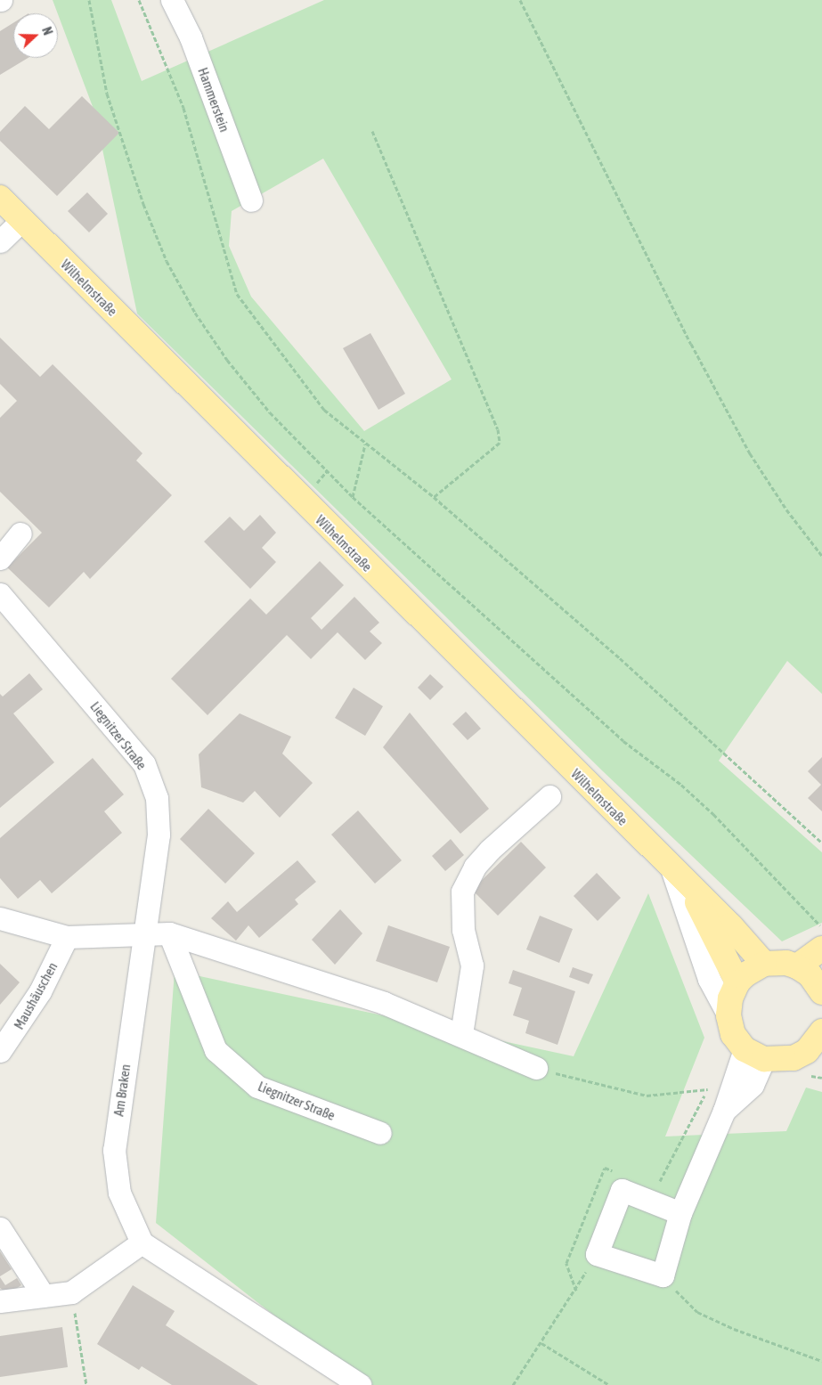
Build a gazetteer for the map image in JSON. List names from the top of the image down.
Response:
{
  "streets": {
    "main road": ["Wilhelmstraße"],
    "street": [
      "Hammerstein",
      "Liegnitzer Straße",
      "Maushäuschen",
      "Am Braken"
    ]
  },
  "crossings": [
    ["Liegnitzer Straße", "Am Braken"]
  ],
  "north": "right"
}
